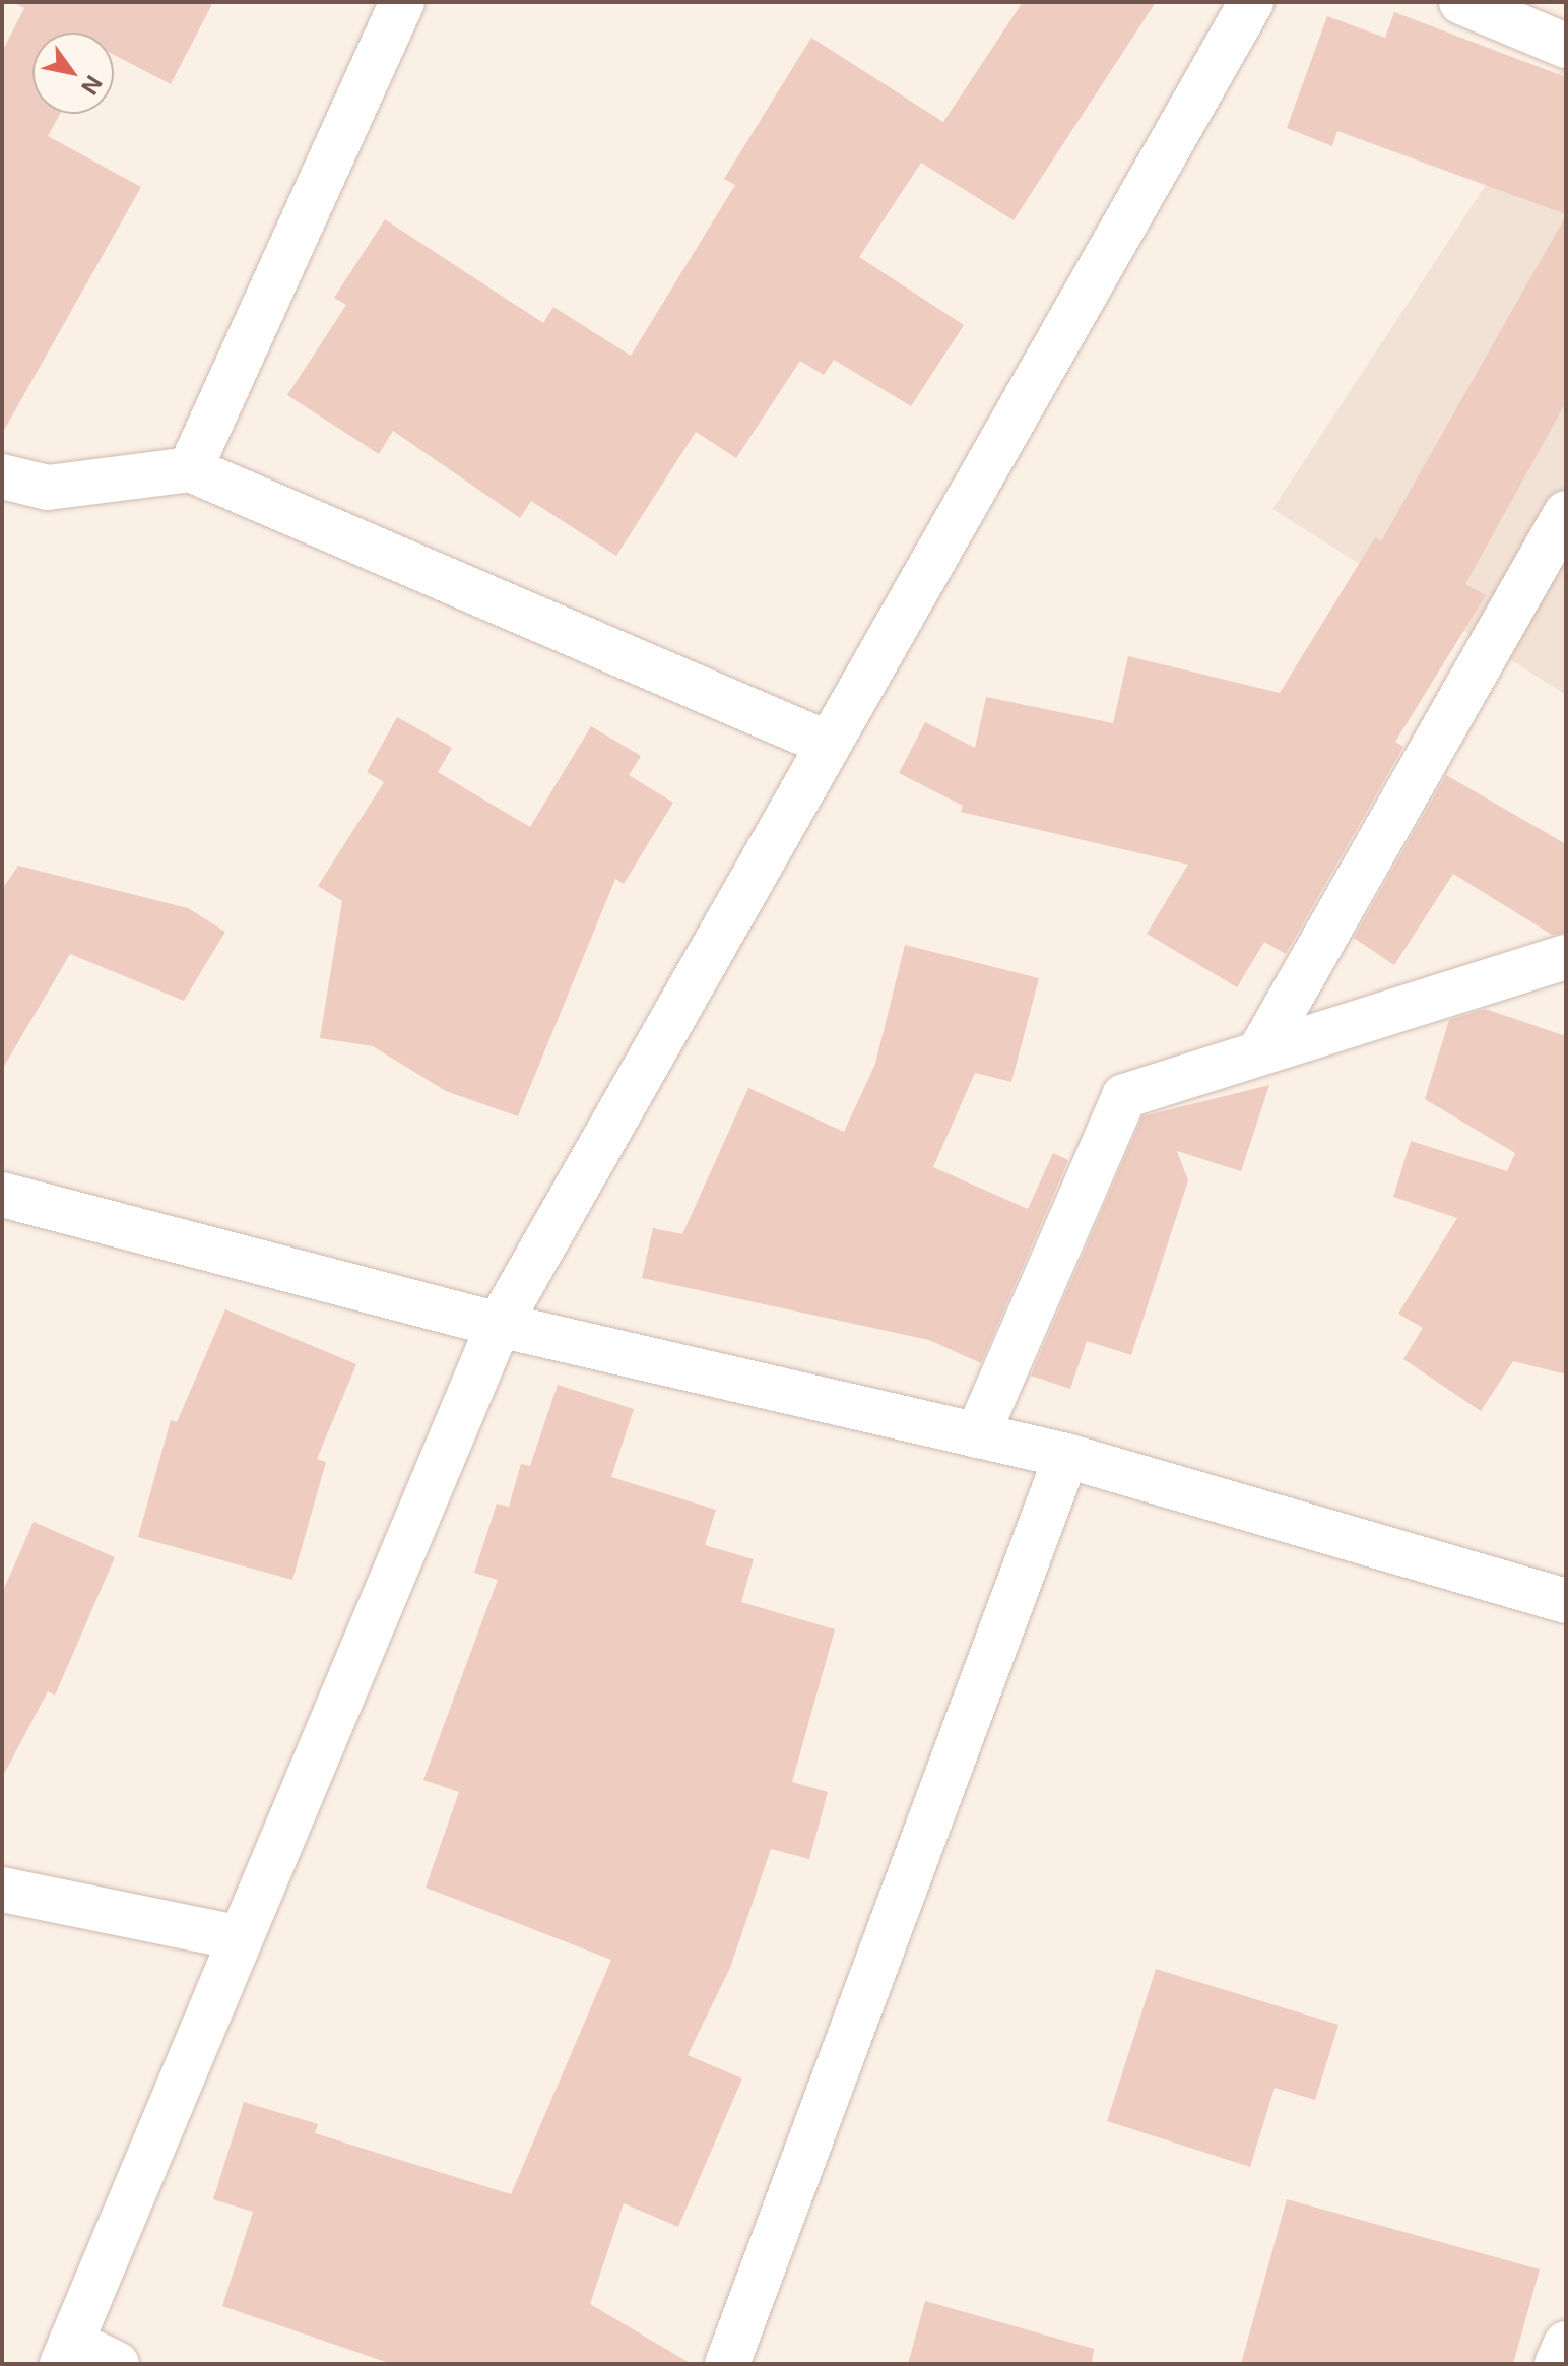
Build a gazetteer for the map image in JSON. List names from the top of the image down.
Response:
{
  "north": "bottom right"
}
